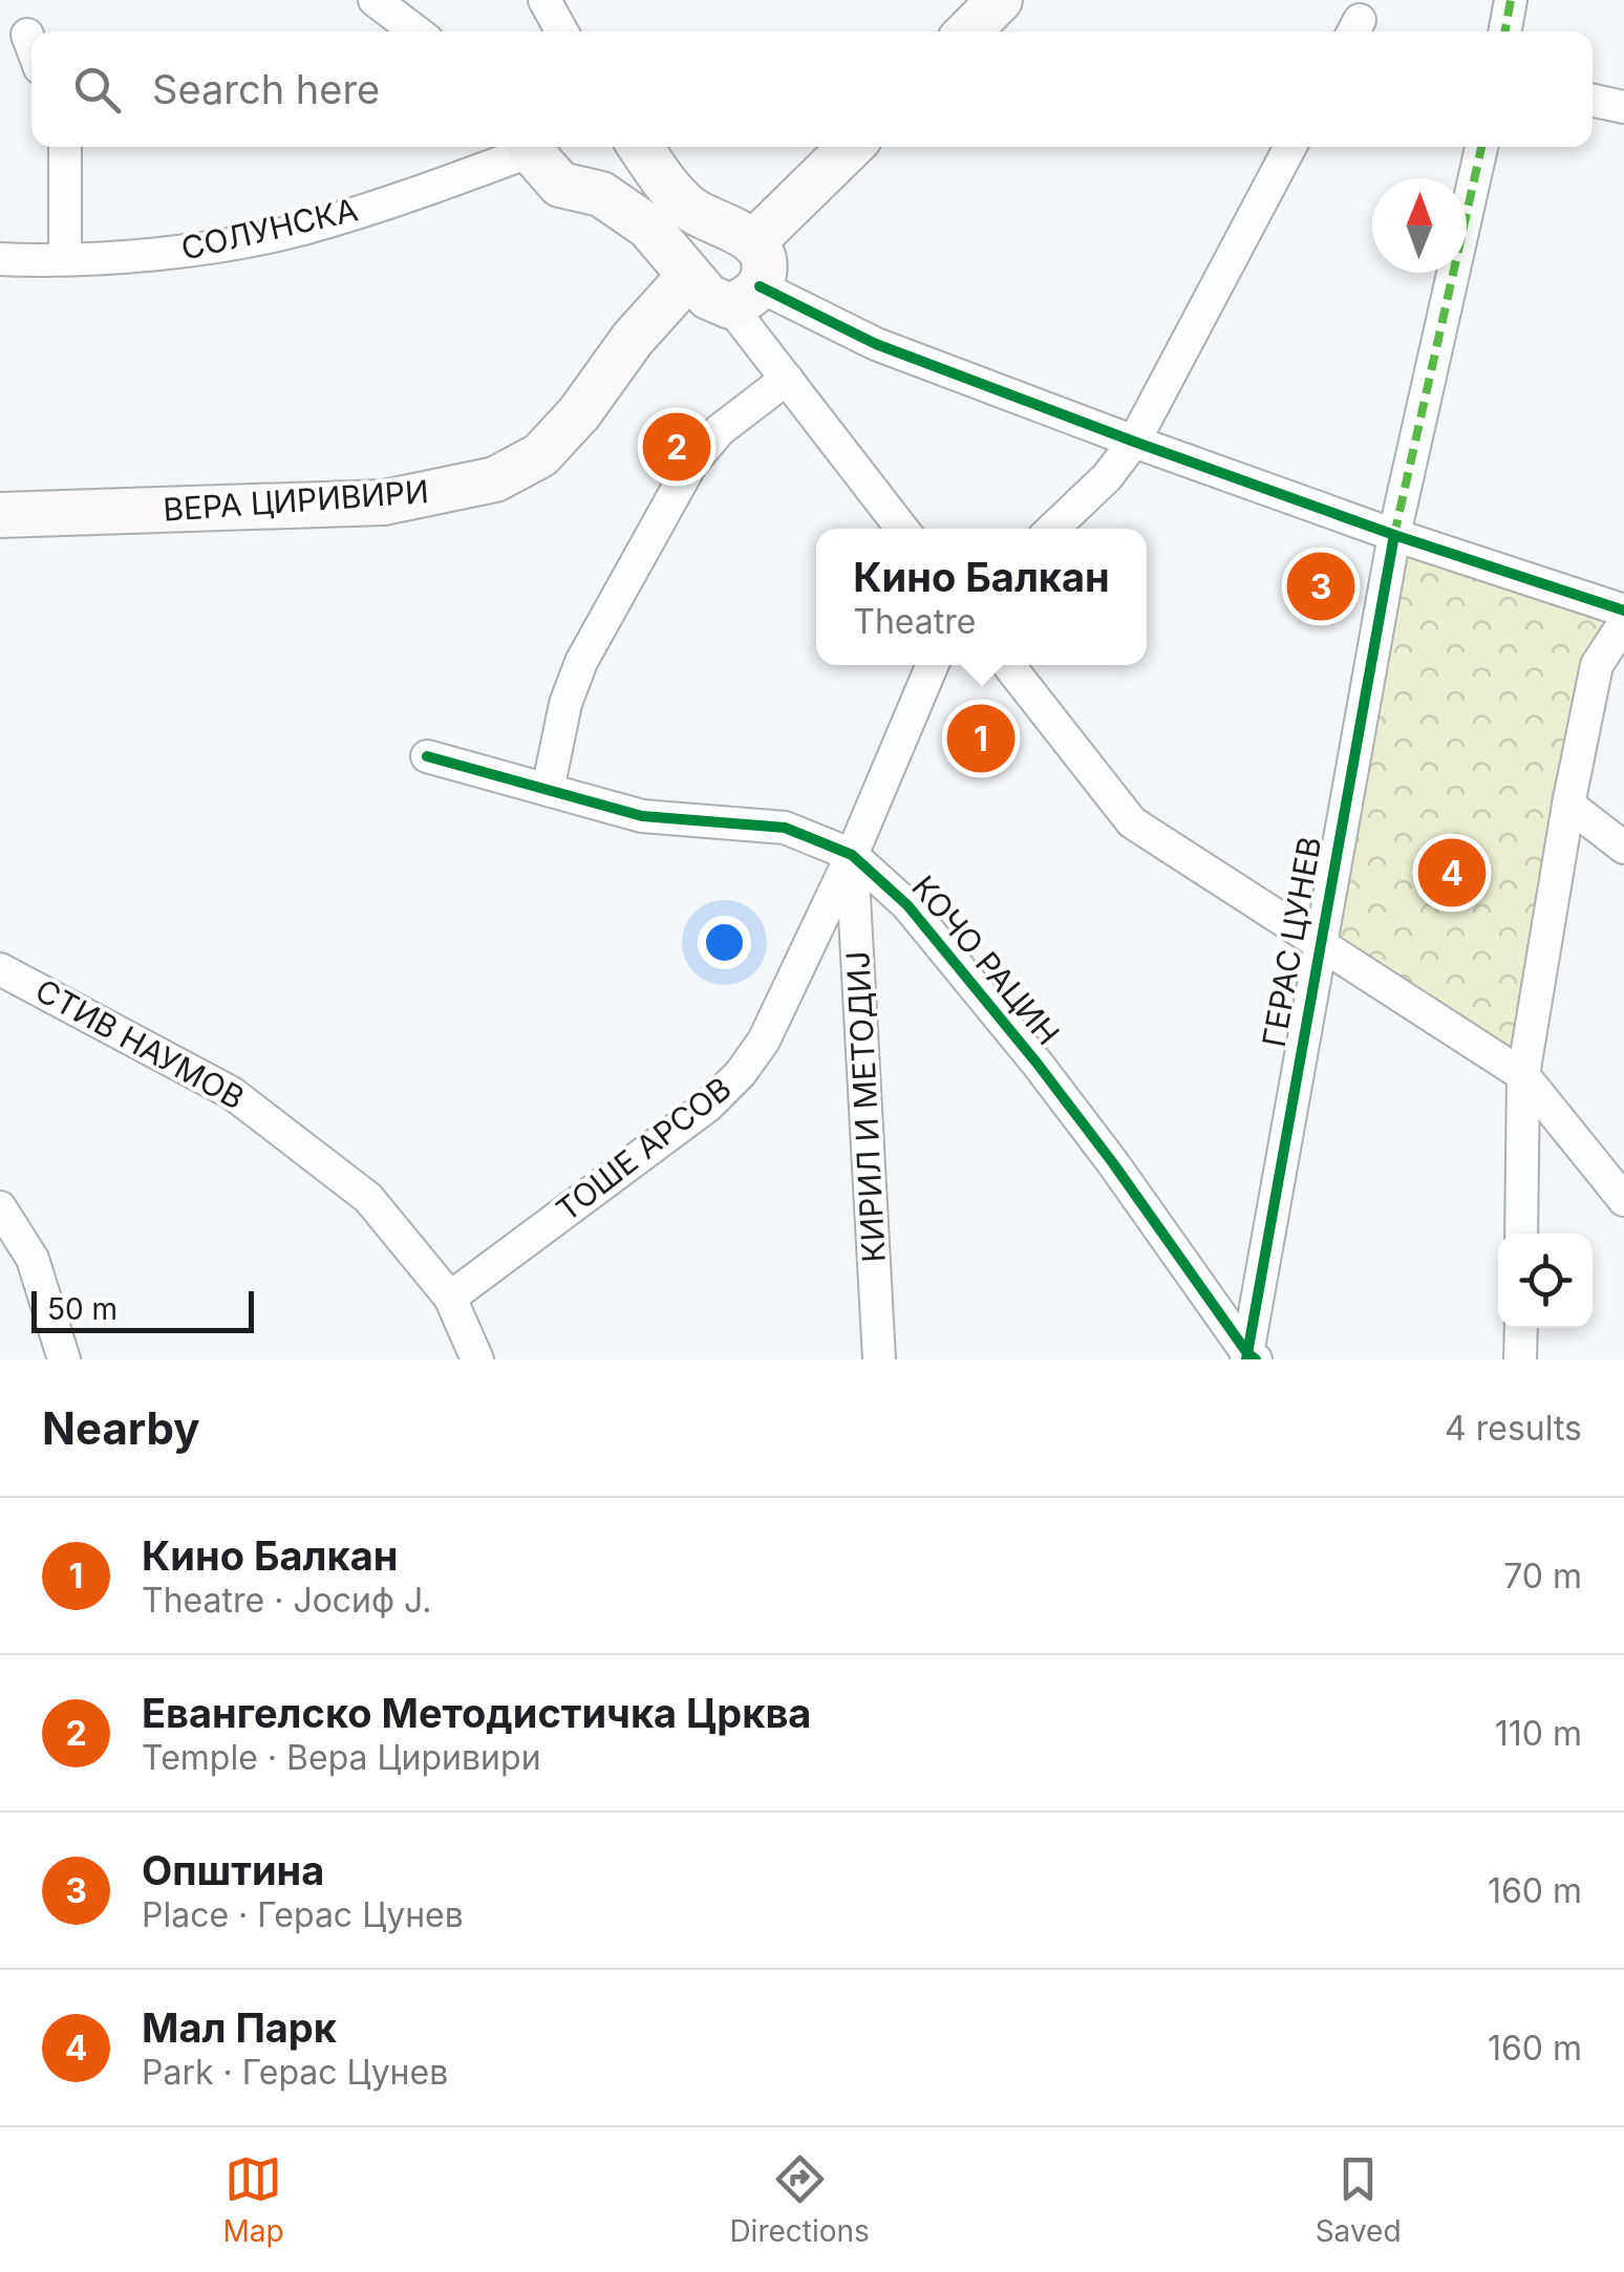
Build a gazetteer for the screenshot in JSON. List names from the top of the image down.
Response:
{
  "streets": {
    "main road": ["ВЕРА ЦИРИВИРИ"],
    "street": [
      "СОЛУНСКА",
      "ГЕРАС ЦУНЕВ",
      "КОЧО РАЦИН",
      "СТИВ НАУМОВ",
      "КИРИЛ И МЕТОДИЈ",
      "ТОШЕ АРСОВ"
    ]
  },
  "crossings": [
    ["ГЕРАС ЦУНЕВ", "КОЧО РАЦИН"],
    ["КОЧО РАЦИН", "КИРИЛ И МЕТОДИЈ"],
    ["КОЧО РАЦИН", "ТОШЕ АРСОВ"],
    ["СТИВ НАУМОВ", "ТОШЕ АРСОВ"],
    ["КИРИЛ И МЕТОДИЈ", "ТОШЕ АРСОВ"]
  ],
  "scale_bar": "50 m",
  "north": "top",
  "page": {
    "search": "Search here",
    "pins": [
      "2",
      "3",
      "1",
      "4"
    ],
    "popup": ["Кино Балкан", "Theatre"],
    "scale": "50 m",
    "heading": ["Nearby", "4 results"],
    "list": [
      {
        "mark": "1",
        "name": "Кино Балкан",
        "note": "Theatre · Јосиф Ј.",
        "value": "70 m"
      },
      {
        "mark": "2",
        "name": "Евангелско Методистичка Црква",
        "note": "Temple · Вера Циривири",
        "value": "110 m"
      },
      {
        "mark": "3",
        "name": "Општина",
        "note": "Place · Герас Цунев",
        "value": "160 m"
      },
      {
        "mark": "4",
        "name": "Мал Парк",
        "note": "Park · Герас Цунев",
        "value": "160 m"
      }
    ],
    "nav": ["Map", "Directions", "Saved"]
  }
}
